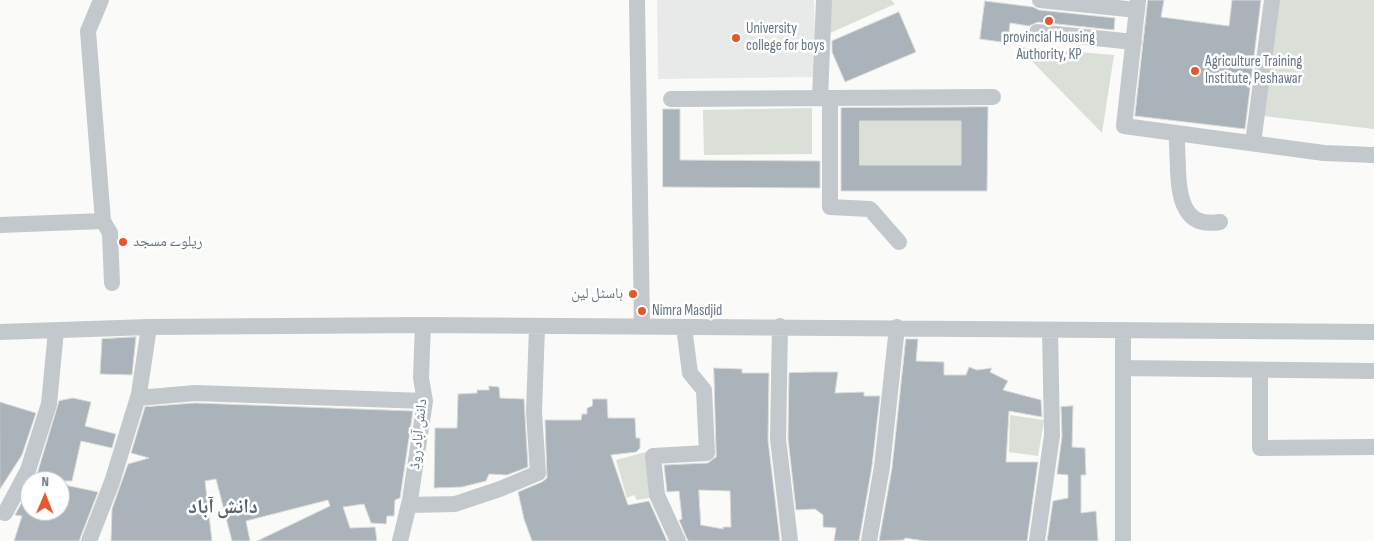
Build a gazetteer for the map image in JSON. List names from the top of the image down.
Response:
{
  "streets": {
    "street": ["دانش آباد روڈ"]
  },
  "districts": ["دانش آباد"],
  "places": [
    "provincial Housing Authority, KP",
    "University college for boys",
    "Agriculture Training Institute, Peshawar",
    "ریلوے مسجد",
    "ہاسٹل لین",
    "Nimra Masdjid"
  ],
  "north": "top"
}
